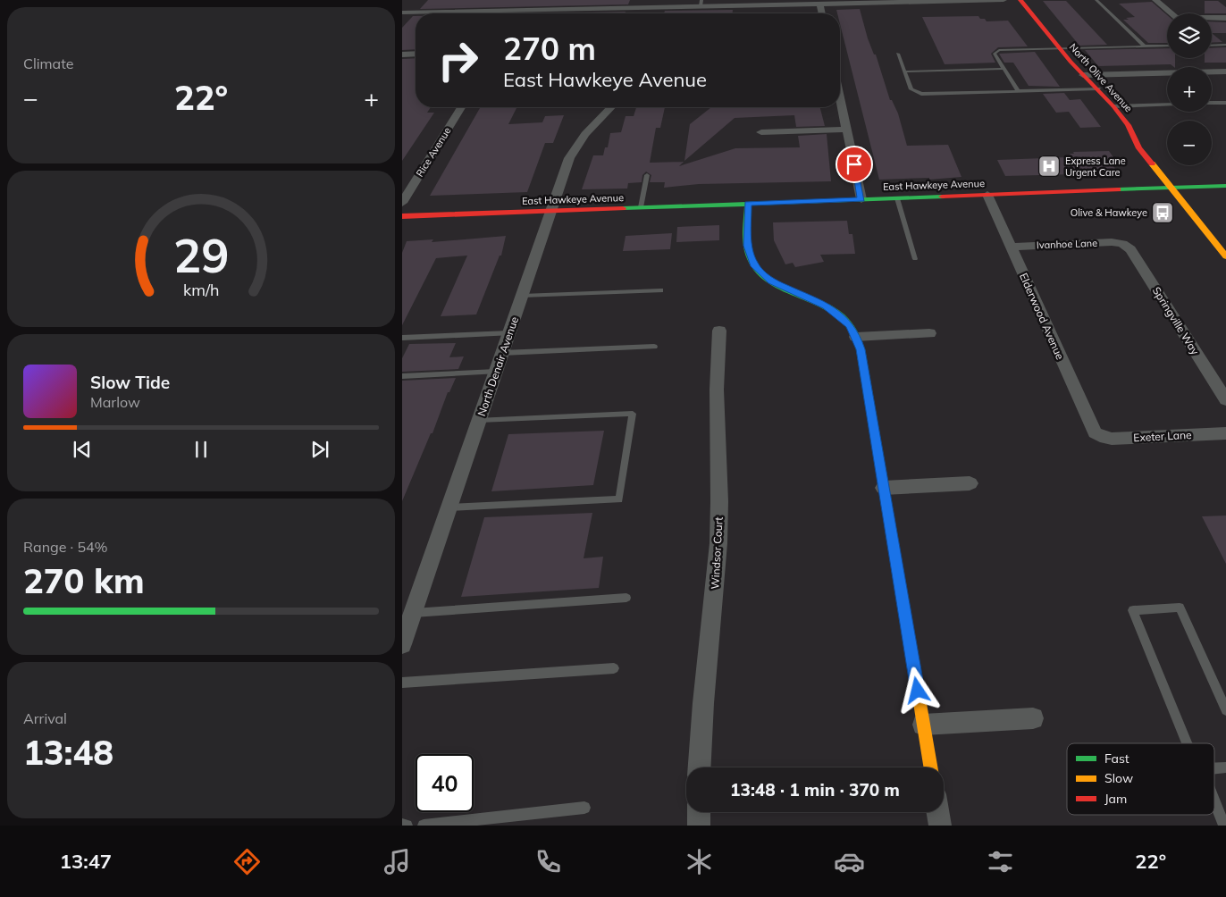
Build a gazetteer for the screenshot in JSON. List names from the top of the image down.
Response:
{
  "streets": {
    "street": [
      "North Olive Avenue",
      "Rice Avenue",
      "East Hawkeye Avenue",
      "Ivanhoe Lane",
      "Elderwood Avenue",
      "Springville Way",
      "North Denair Avenue",
      "Exeter Lane",
      "Windsor Court"
    ]
  },
  "crossings": [
    ["North Olive Avenue", "East Hawkeye Avenue"],
    ["East Hawkeye Avenue", "Elderwood Avenue"],
    ["East Hawkeye Avenue", "North Denair Avenue"],
    ["Ivanhoe Lane", "Elderwood Avenue"],
    ["Ivanhoe Lane", "Springville Way"],
    ["Elderwood Avenue", "Exeter Lane"]
  ],
  "places": {
    "hospital": ["Express Lane Urgent Care"],
    "bus stop": ["Olive & Hawkeye"]
  },
  "legend": ["Fast", "Slow", "Jam"],
  "page": {
    "tile": [
      "Climate",
      ["Range · 54%", "270 km"],
      ["Arrival", "13:48"]
    ],
    "map_buttons": ["+", "−"],
    "turn": ["270 m", "East Hawkeye Avenue"],
    "heat": ["−", "22°", "+"],
    "song": ["Slow Tide", "Marlow"],
    "limit": "40",
    "trip": "13:48 · 1 min · 370 m",
    "tabs": ["13:47", "22°"],
    "gauge": ["29", "km/h"]
  }
}
